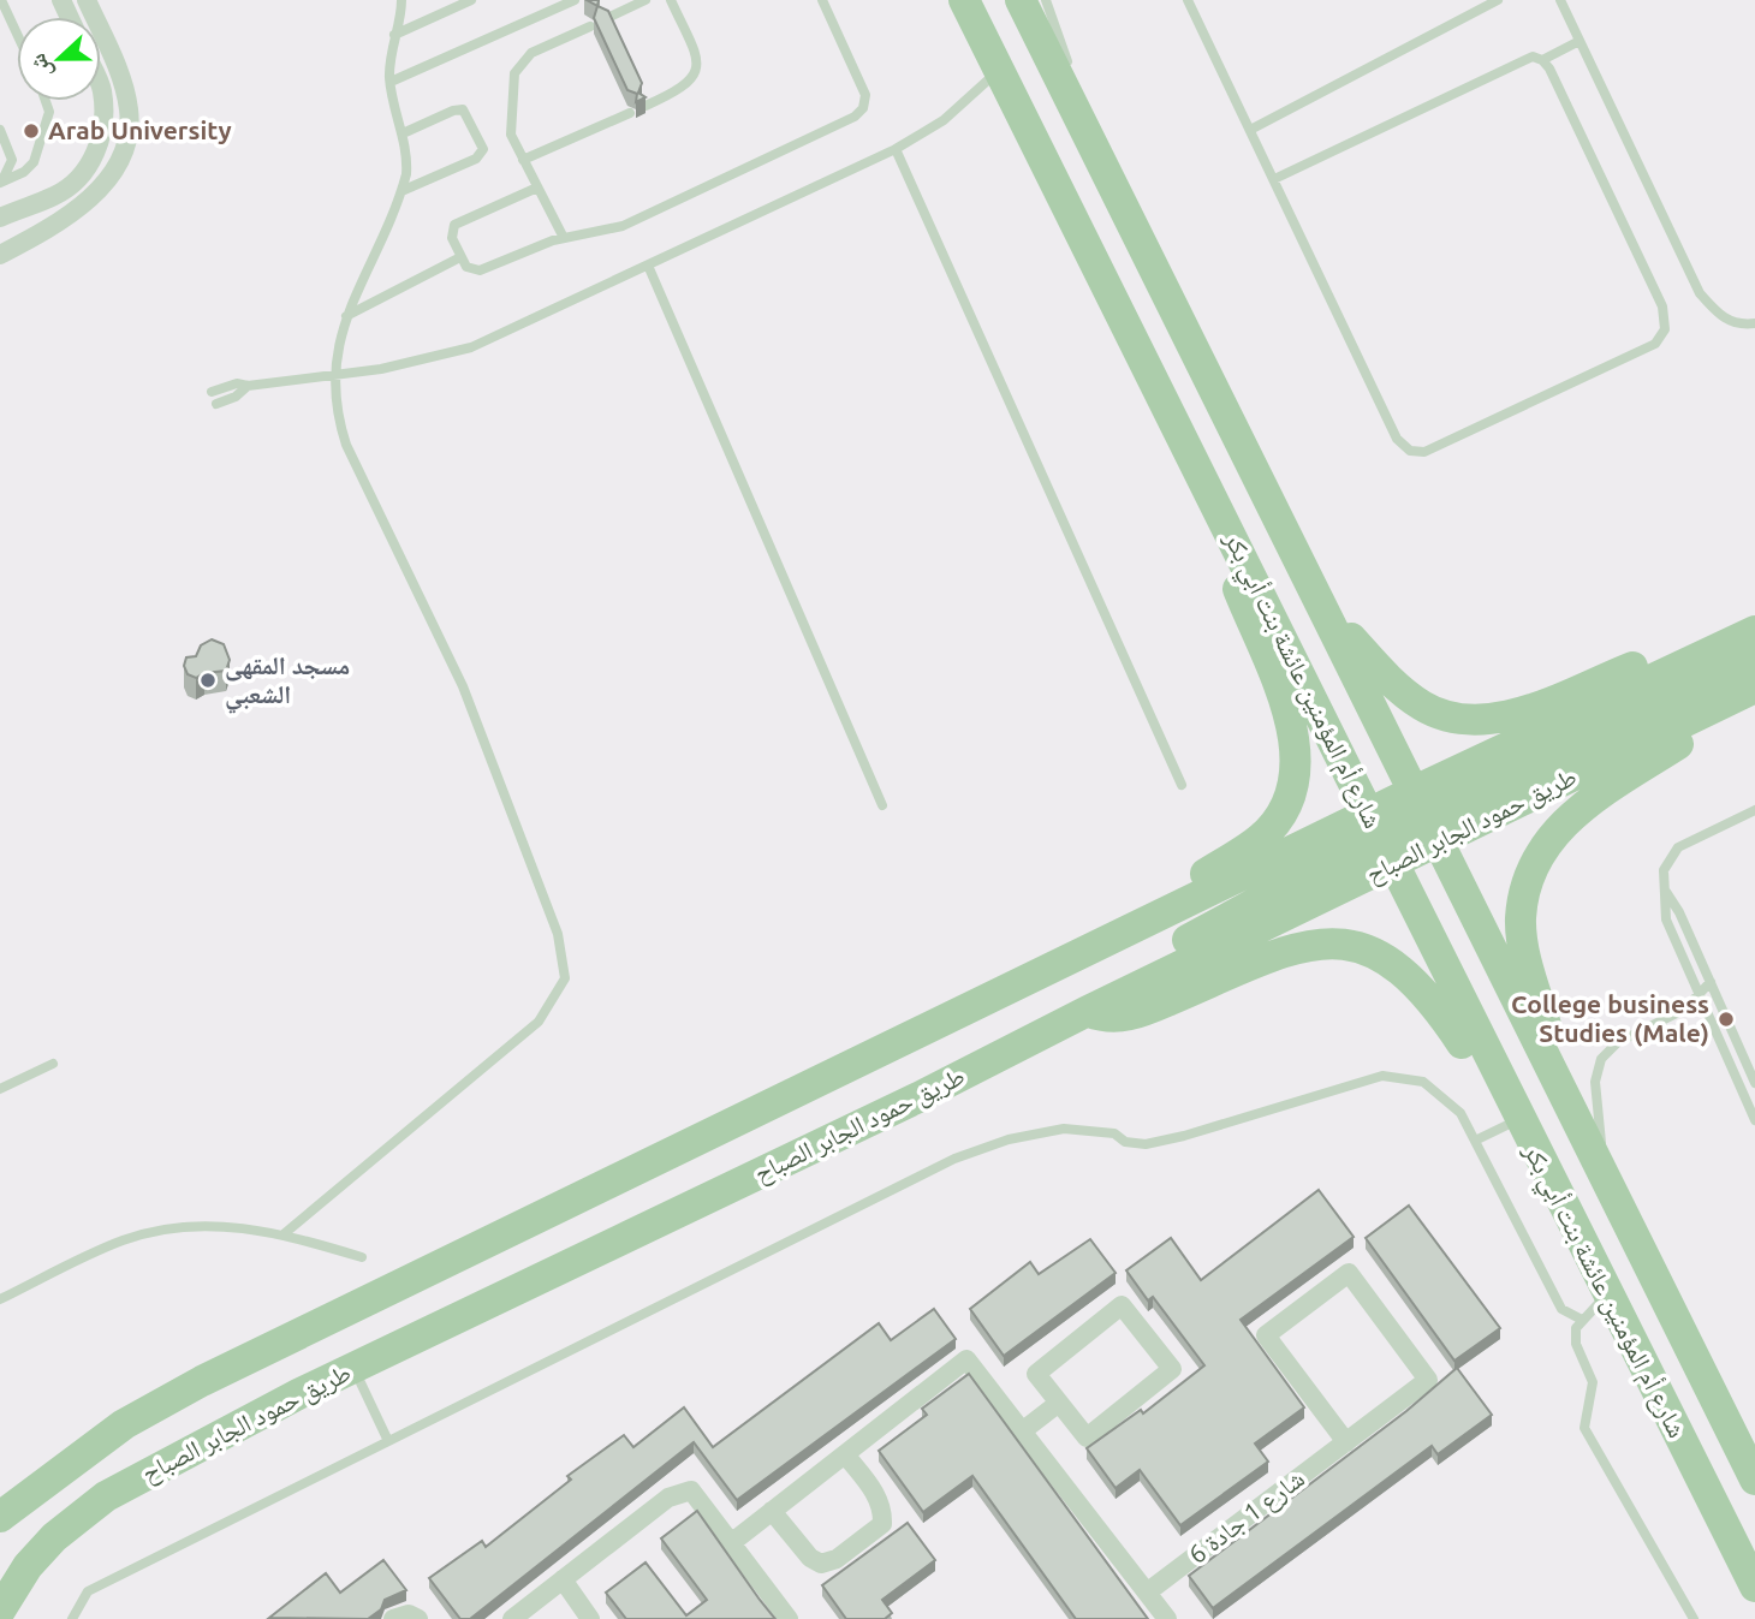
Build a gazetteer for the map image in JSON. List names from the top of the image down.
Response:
{
  "streets": {
    "main road": ["شارع أم المؤمنين عائشة بنت أبي بكر", "طريق حمود الجابر الصباح"],
    "street": ["شارع 1 جادة 6"]
  },
  "crossings": [
    ["شارع أم المؤمنين عائشة بنت أبي بكر", "طريق حمود الجابر الصباح"]
  ],
  "places": ["Arab University", "مسجد المقهى الشعبي", "College business Studies (Male)"],
  "north": "left"
}
